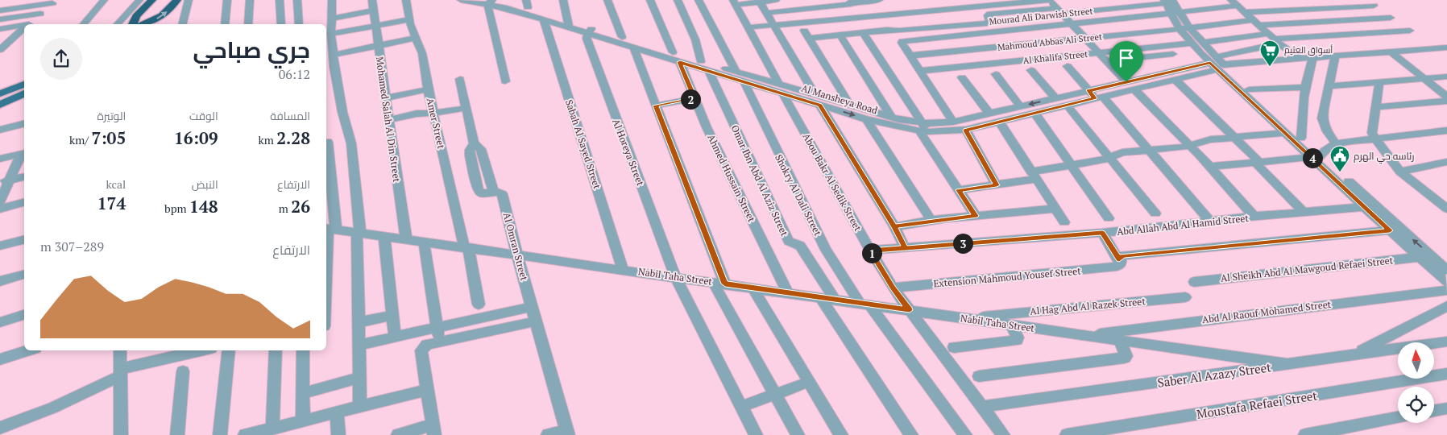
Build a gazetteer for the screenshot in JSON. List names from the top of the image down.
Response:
{
  "streets": {
    "street": [
      "Mourad Ali Darwish Street",
      "Mahmoud Abbas Ali Street",
      "Al Khalifa Street",
      "Al Mansheya Road",
      "Mohamed Salah Al Din Street",
      "Amer Street",
      "Sabah Al Sayed Street",
      "Al Horeya Street",
      "Ahmed Hussain Street",
      "Omar Ibn Abd Al Aziz Street",
      "Abou Bakr Al Sedik Street",
      "Shokry Al Dali Street",
      "Abd Allah Abd Al Hamid Street",
      "Al Omran Street",
      "Al Sheikh Abd Al Mawgoud Refaei Street",
      "Nabil Taha Street",
      "Extension Mahmoud Yousef Street",
      "Al Hag Abd Al Razek Street",
      "Abd Al Raouf Mohamed Street",
      "Saber Al Azazy Street",
      "Moustafa Refaei Street"
    ]
  },
  "crossings": [
    ["Mourad Ali Darwish Street", "Mahmoud Abbas Ali Street"],
    ["Al Mansheya Road", "Sabah Al Sayed Street"],
    ["Al Mansheya Road", "Al Horeya Street"],
    ["Al Mansheya Road", "Ahmed Hussain Street"],
    ["Al Mansheya Road", "Omar Ibn Abd Al Aziz Street"],
    ["Al Mansheya Road", "Abou Bakr Al Sedik Street"],
    ["Al Mansheya Road", "Shokry Al Dali Street"],
    ["Mohamed Salah Al Din Street", "Nabil Taha Street"],
    ["Amer Street", "Nabil Taha Street"],
    ["Sabah Al Sayed Street", "Nabil Taha Street"],
    ["Al Horeya Street", "Nabil Taha Street"],
    ["Ahmed Hussain Street", "Nabil Taha Street"],
    ["Omar Ibn Abd Al Aziz Street", "Nabil Taha Street"],
    ["Abou Bakr Al Sedik Street", "Abd Allah Abd Al Hamid Street"],
    ["Abou Bakr Al Sedik Street", "Nabil Taha Street"],
    ["Abou Bakr Al Sedik Street", "Extension Mahmoud Yousef Street"],
    ["Abou Bakr Al Sedik Street", "Saber Al Azazy Street"],
    ["Shokry Al Dali Street", "Nabil Taha Street"],
    ["Al Omran Street", "Nabil Taha Street"],
    ["Nabil Taha Street", "Al Hag Abd Al Razek Street"],
    ["Nabil Taha Street", "Abd Al Raouf Mohamed Street"],
    ["Nabil Taha Street", "Saber Al Azazy Street"]
  ],
  "places": {
    "supermarket": ["أسواق العثيم"],
    "public building": ["رئاسه حي الهرم"]
  },
  "north": "top",
  "page": {
    "heading": ["جري صباحي", "06:12"],
    "pins": [
      "2",
      "4",
      "3",
      "1"
    ],
    "stats": [
      ["المسافة", "2.28 km"],
      ["الوقت", "16:09"],
      ["الوتيرة", "7:05 /km"],
      ["الارتفاع", "26 m"],
      ["النبض", "148 bpm"],
      ["kcal", "174"]
    ],
    "chart": ["الارتفاع", "289–307 m"]
  }
}
